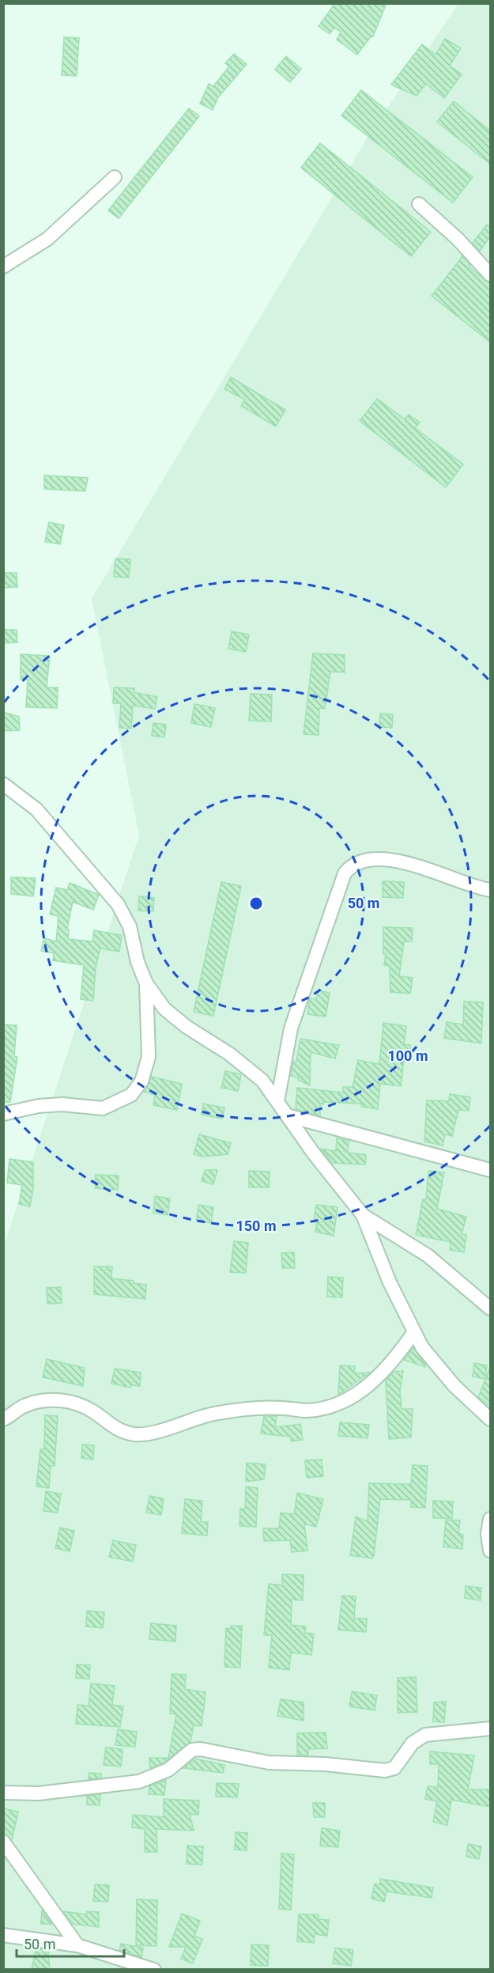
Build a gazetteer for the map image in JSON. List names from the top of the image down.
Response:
{
  "scale_bar": "50 m",
  "rings": ["50 m", "100 m", "150 m"]
}
